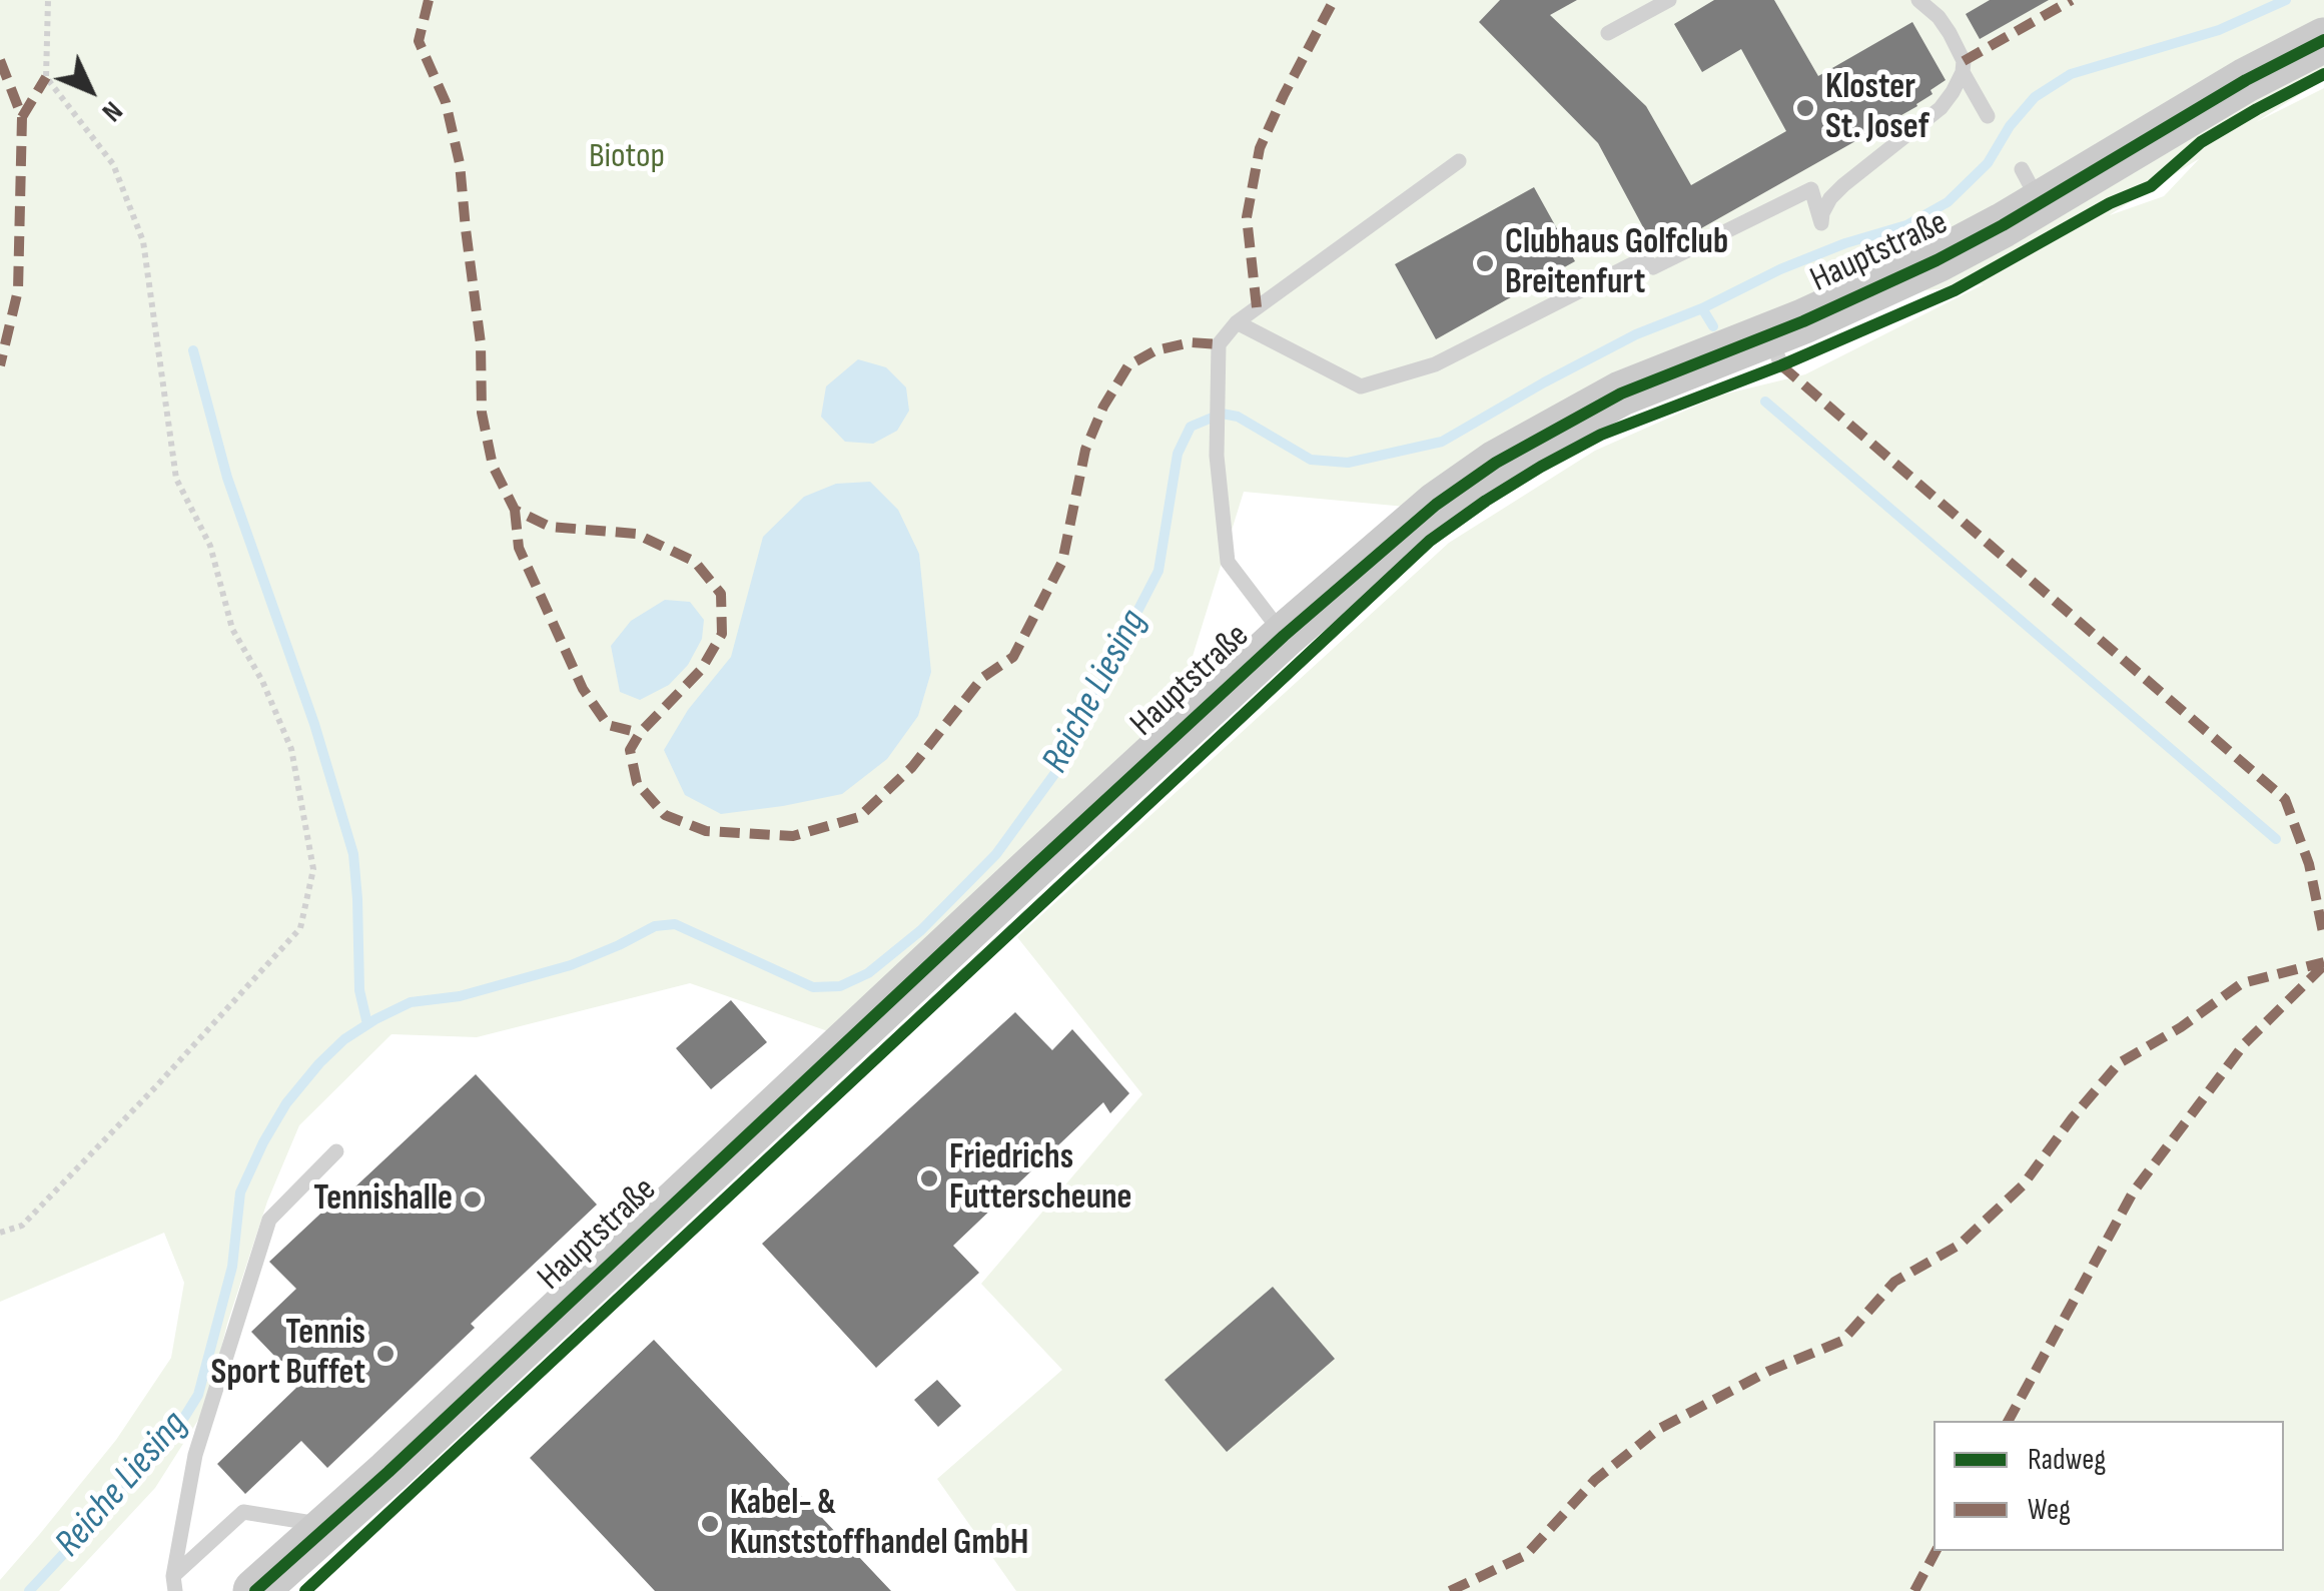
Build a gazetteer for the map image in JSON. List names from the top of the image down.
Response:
{
  "streets": {
    "main road": ["Hauptstraße"]
  },
  "water": ["Reiche Liesing"],
  "parks": ["Biotop"],
  "places": [
    "Kloster St. Josef",
    "Clubhaus Golfclub Breitenfurt",
    "Friedrichs Futterscheune",
    "Tennishalle",
    "Tennis Sport Buffet",
    "Kabel- & Kunststoffhandel GmbH"
  ],
  "legend": ["Radweg", "Weg"],
  "north": "bottom right"
}
